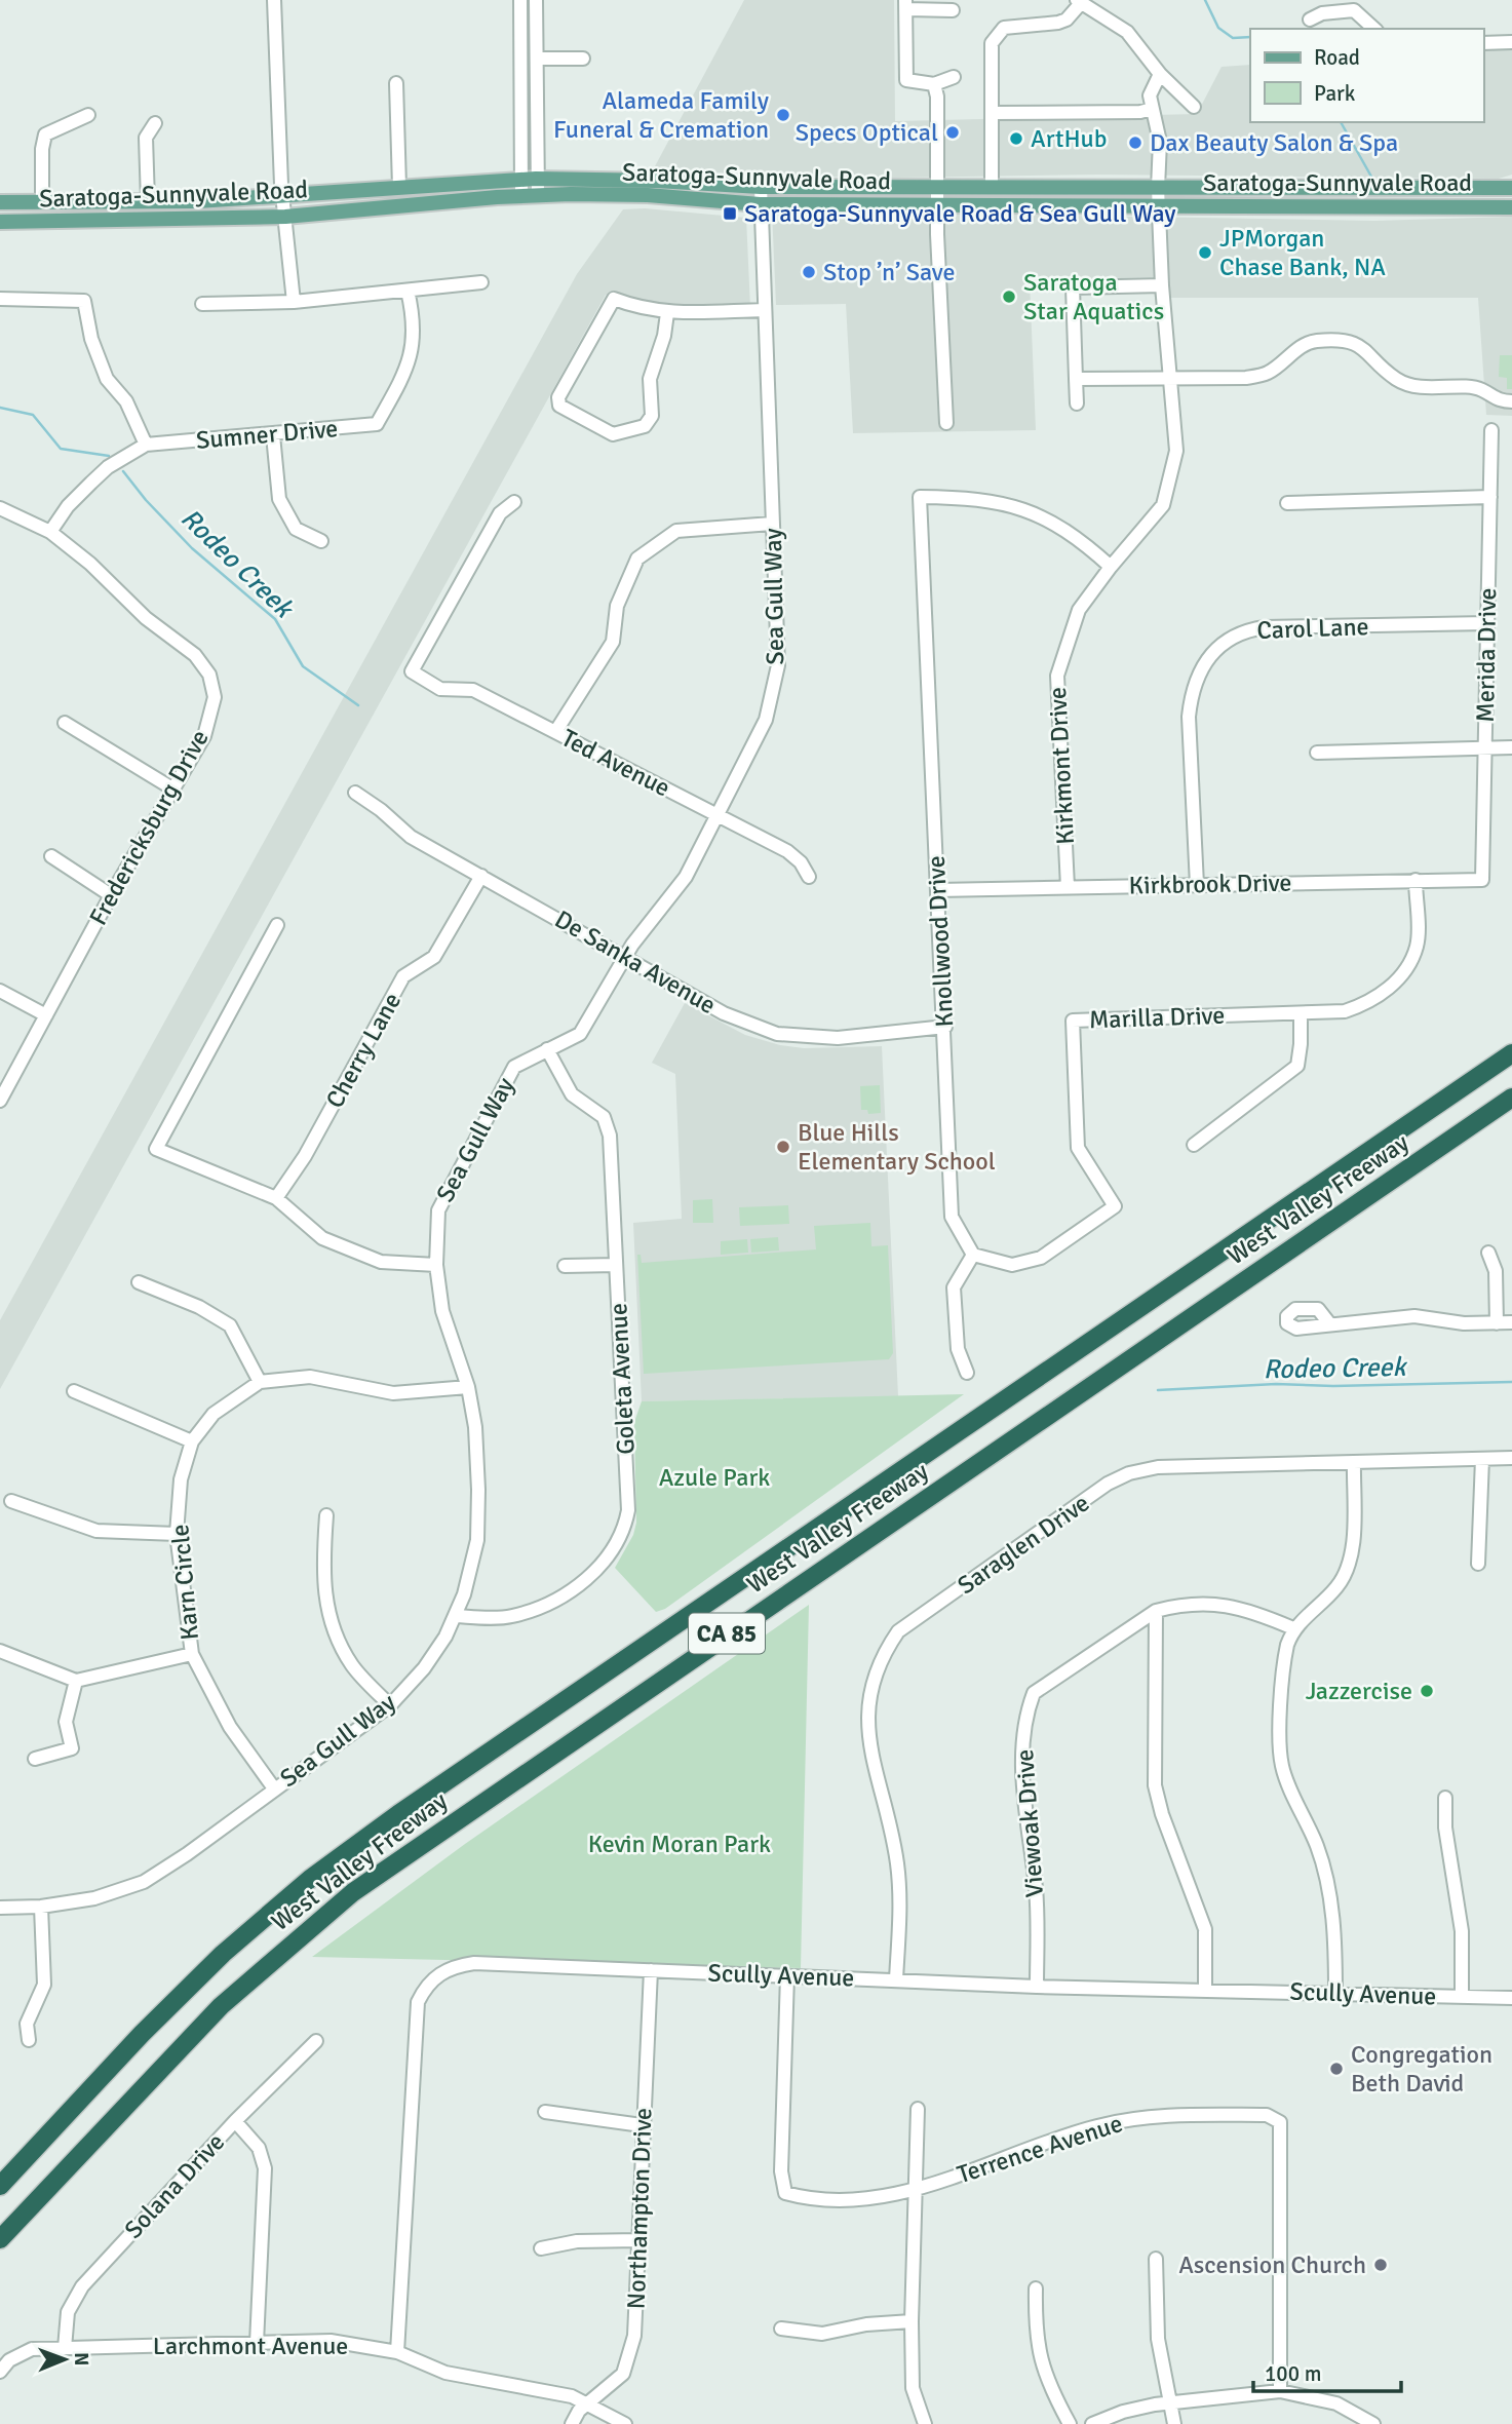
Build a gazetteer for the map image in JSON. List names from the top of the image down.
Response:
{
  "streets": {
    "highway": ["West Valley Freeway", "CA 85"],
    "main road": ["Saratoga-Sunnyvale Road"],
    "street": [
      "Sumner Drive",
      "Sea Gull Way",
      "Carol Lane",
      "Merida Drive",
      "Ted Avenue",
      "Kirkmont Drive",
      "Fredericksburg Drive",
      "Kirkbrook Drive",
      "Knollwood Drive",
      "De Sanka Avenue",
      "Marilla Drive",
      "Cherry Lane",
      "Goleta Avenue",
      "Saraglen Drive",
      "Karn Circle",
      "Viewoak Drive",
      "Scully Avenue",
      "Terrence Avenue",
      "Solana Drive",
      "Northampton Drive",
      "Larchmont Avenue"
    ]
  },
  "crossings": [
    ["Saratoga-Sunnyvale Road", "Sea Gull Way"],
    ["Saratoga-Sunnyvale Road", "Kirkmont Drive"],
    ["Sumner Drive", "Fredericksburg Drive"],
    ["Sea Gull Way", "Ted Avenue"],
    ["Sea Gull Way", "De Sanka Avenue"],
    ["Sea Gull Way", "Goleta Avenue"],
    ["Sea Gull Way", "Karn Circle"],
    ["Carol Lane", "Merida Drive"],
    ["Carol Lane", "Kirkbrook Drive"],
    ["Merida Drive", "Kirkbrook Drive"],
    ["Kirkmont Drive", "Kirkbrook Drive"],
    ["Kirkmont Drive", "Knollwood Drive"],
    ["Kirkbrook Drive", "Knollwood Drive"],
    ["Kirkbrook Drive", "Marilla Drive"],
    ["Knollwood Drive", "De Sanka Avenue"],
    ["Knollwood Drive", "Marilla Drive"],
    ["De Sanka Avenue", "Cherry Lane"],
    ["Saraglen Drive", "Scully Avenue"],
    ["Viewoak Drive", "Scully Avenue"],
    ["Scully Avenue", "Terrence Avenue"],
    ["Scully Avenue", "Northampton Drive"],
    ["Scully Avenue", "Larchmont Avenue"],
    ["Solana Drive", "Larchmont Avenue"],
    ["Northampton Drive", "Larchmont Avenue"]
  ],
  "water": ["Rodeo Creek"],
  "parks": ["Azule Park", "Kevin Moran Park"],
  "places": {
    "other": [
      "Alameda Family Funeral & Cremation",
      "Specs Optical",
      "ArtHub",
      "Dax Beauty Salon & Spa",
      "JPMorgan Chase Bank, NA",
      "Stop ’n’ Save",
      "Saratoga Star Aquatics",
      "Blue Hills Elementary School",
      "Jazzercise",
      "Congregation Beth David",
      "Ascension Church"
    ],
    "transit": ["Saratoga-Sunnyvale Road & Sea Gull Way"]
  },
  "legend": ["Road", "Park"],
  "scale_bar": "100 m",
  "north": "right"
}
